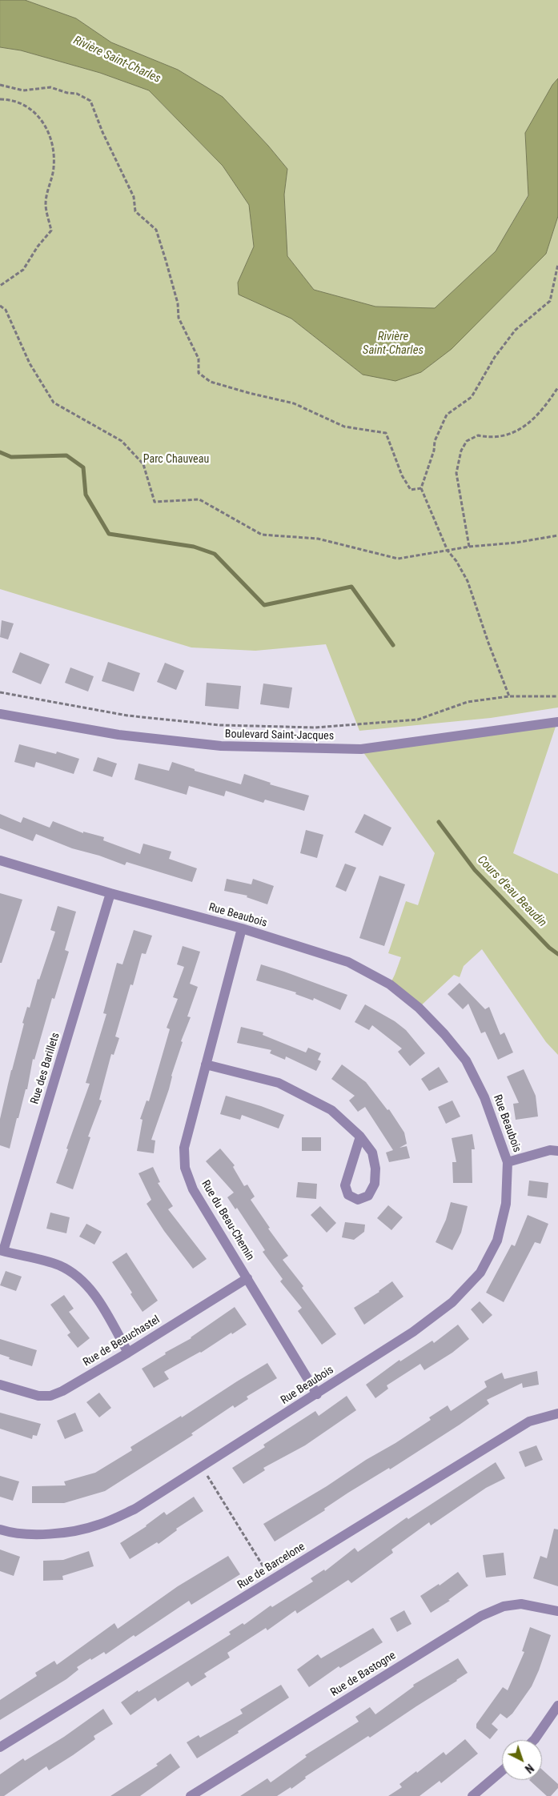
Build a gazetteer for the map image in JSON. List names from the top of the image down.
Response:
{
  "streets": {
    "street": [
      "Boulevard Saint-Jacques",
      "Rue Beaubois",
      "Rue des Barillets",
      "Rue du Beau-Chemin",
      "Rue de Beauchastel",
      "Rue de Barcelone",
      "Rue de Bastogne"
    ]
  },
  "crossings": [
    ["Rue Beaubois", "Rue des Barillets"],
    ["Rue Beaubois", "Rue du Beau-Chemin"],
    ["Rue du Beau-Chemin", "Rue de Beauchastel"]
  ],
  "water": ["Rivière Saint-Charles", "Cours d'eau Beaudin"],
  "parks": ["Parc Chauveau"],
  "north": "bottom right"
}
